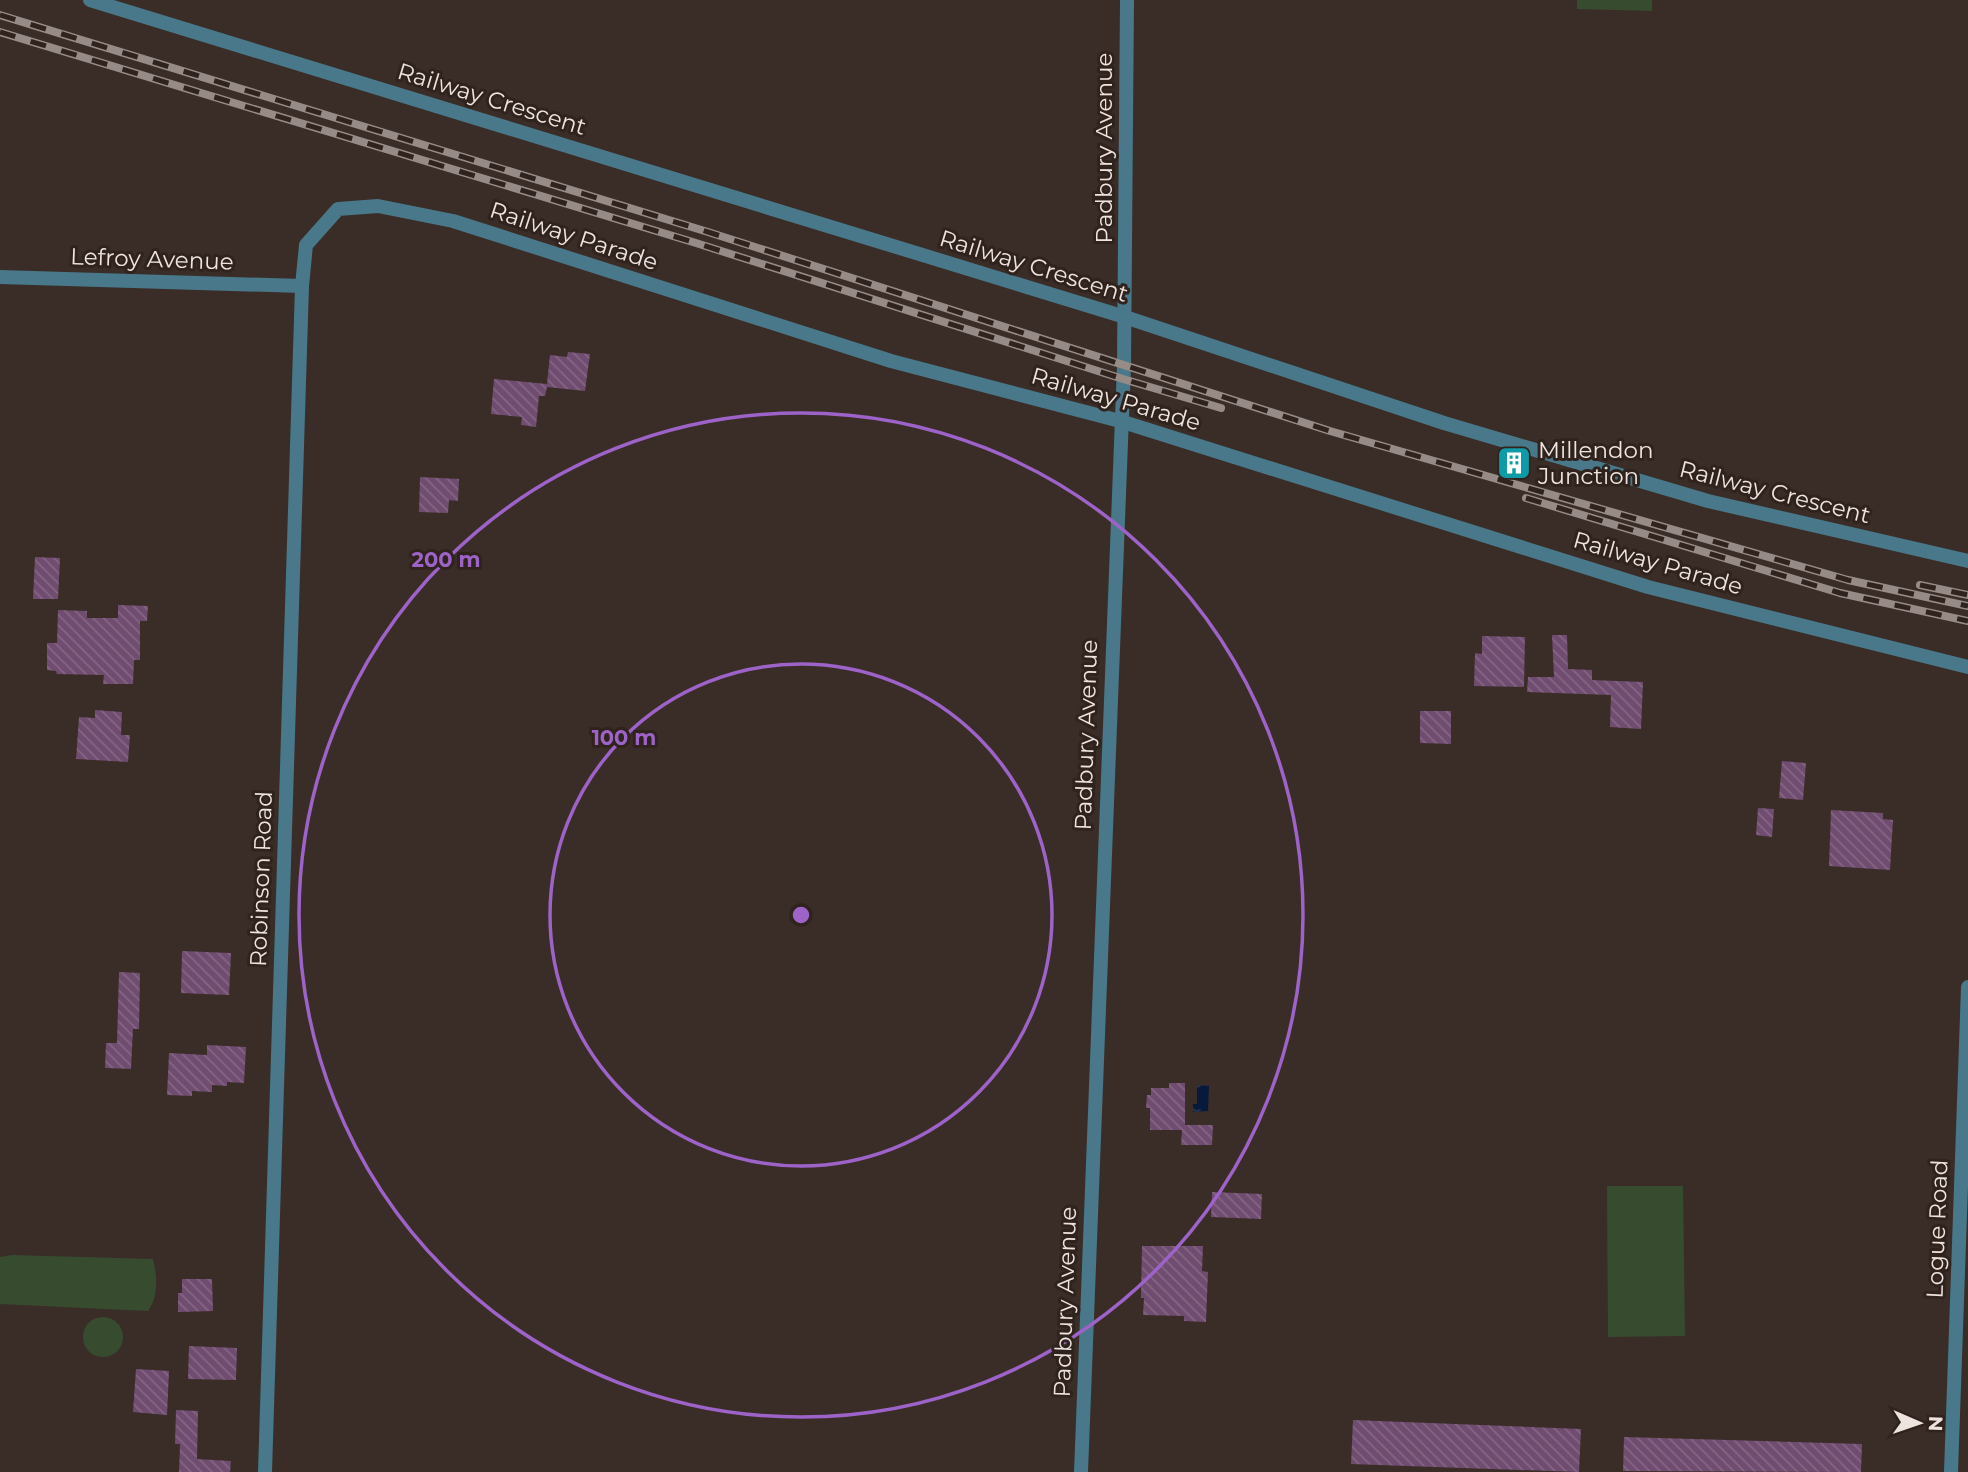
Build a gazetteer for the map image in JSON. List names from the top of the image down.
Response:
{
  "streets": {
    "street": [
      "Railway Crescent",
      "Padbury Avenue",
      "Railway Parade",
      "Lefroy Avenue",
      "Robinson Road",
      "Logue Road"
    ]
  },
  "crossings": [
    ["Railway Crescent", "Padbury Avenue"],
    ["Padbury Avenue", "Railway Parade"],
    ["Railway Parade", "Lefroy Avenue"],
    ["Railway Parade", "Robinson Road"],
    ["Lefroy Avenue", "Robinson Road"]
  ],
  "places": {
    "building": ["Millendon Junction"]
  },
  "north": "right",
  "rings": ["200 m", "100 m"]
}
